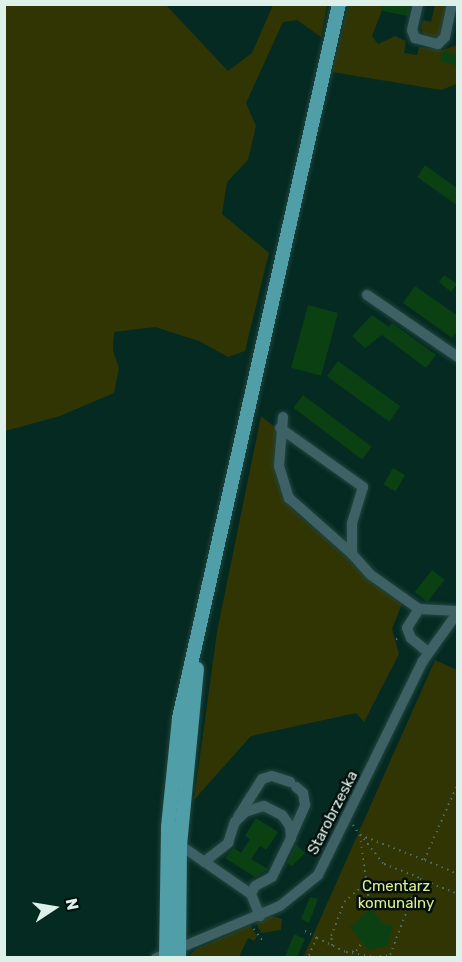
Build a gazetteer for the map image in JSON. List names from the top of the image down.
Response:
{
  "streets": {
    "street": ["Starobrzeska"]
  },
  "parks": ["Cmentarz komunalny"],
  "north": "right"
}
